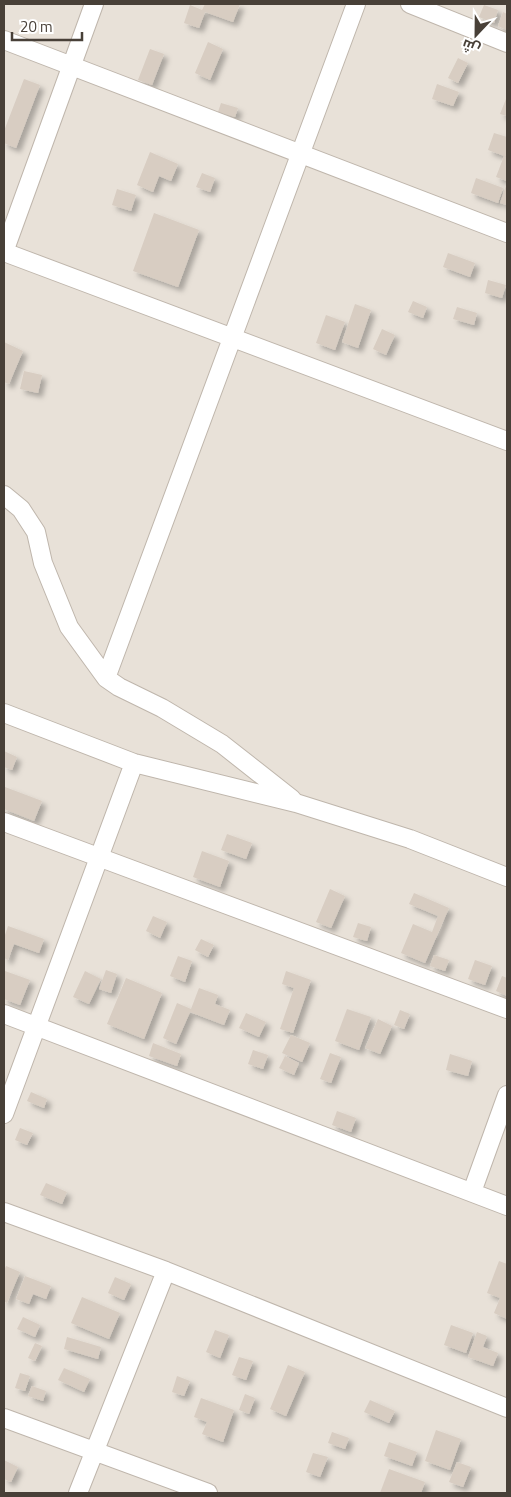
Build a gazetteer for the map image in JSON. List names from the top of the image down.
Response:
{
  "scale_bar": "20 m",
  "north": "bottom"
}
